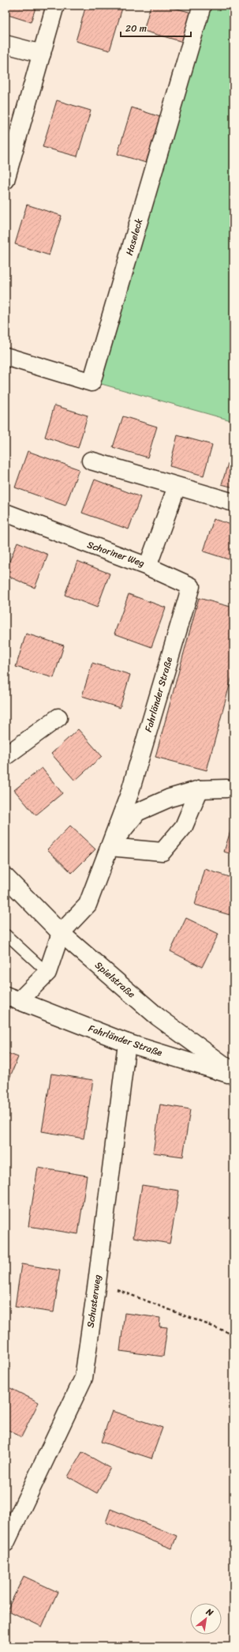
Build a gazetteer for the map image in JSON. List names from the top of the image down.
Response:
{
  "streets": {
    "street": [
      "Haseleck",
      "Schoriner Weg",
      "Fahrländer Straße",
      "Spielstraße",
      "Schusterweg"
    ]
  },
  "crossings": [
    ["Schoriner Weg", "Fahrländer Straße"],
    ["Fahrländer Straße", "Spielstraße"],
    ["Fahrländer Straße", "Schusterweg"]
  ],
  "scale_bar": "20 m",
  "north": "top right"
}
